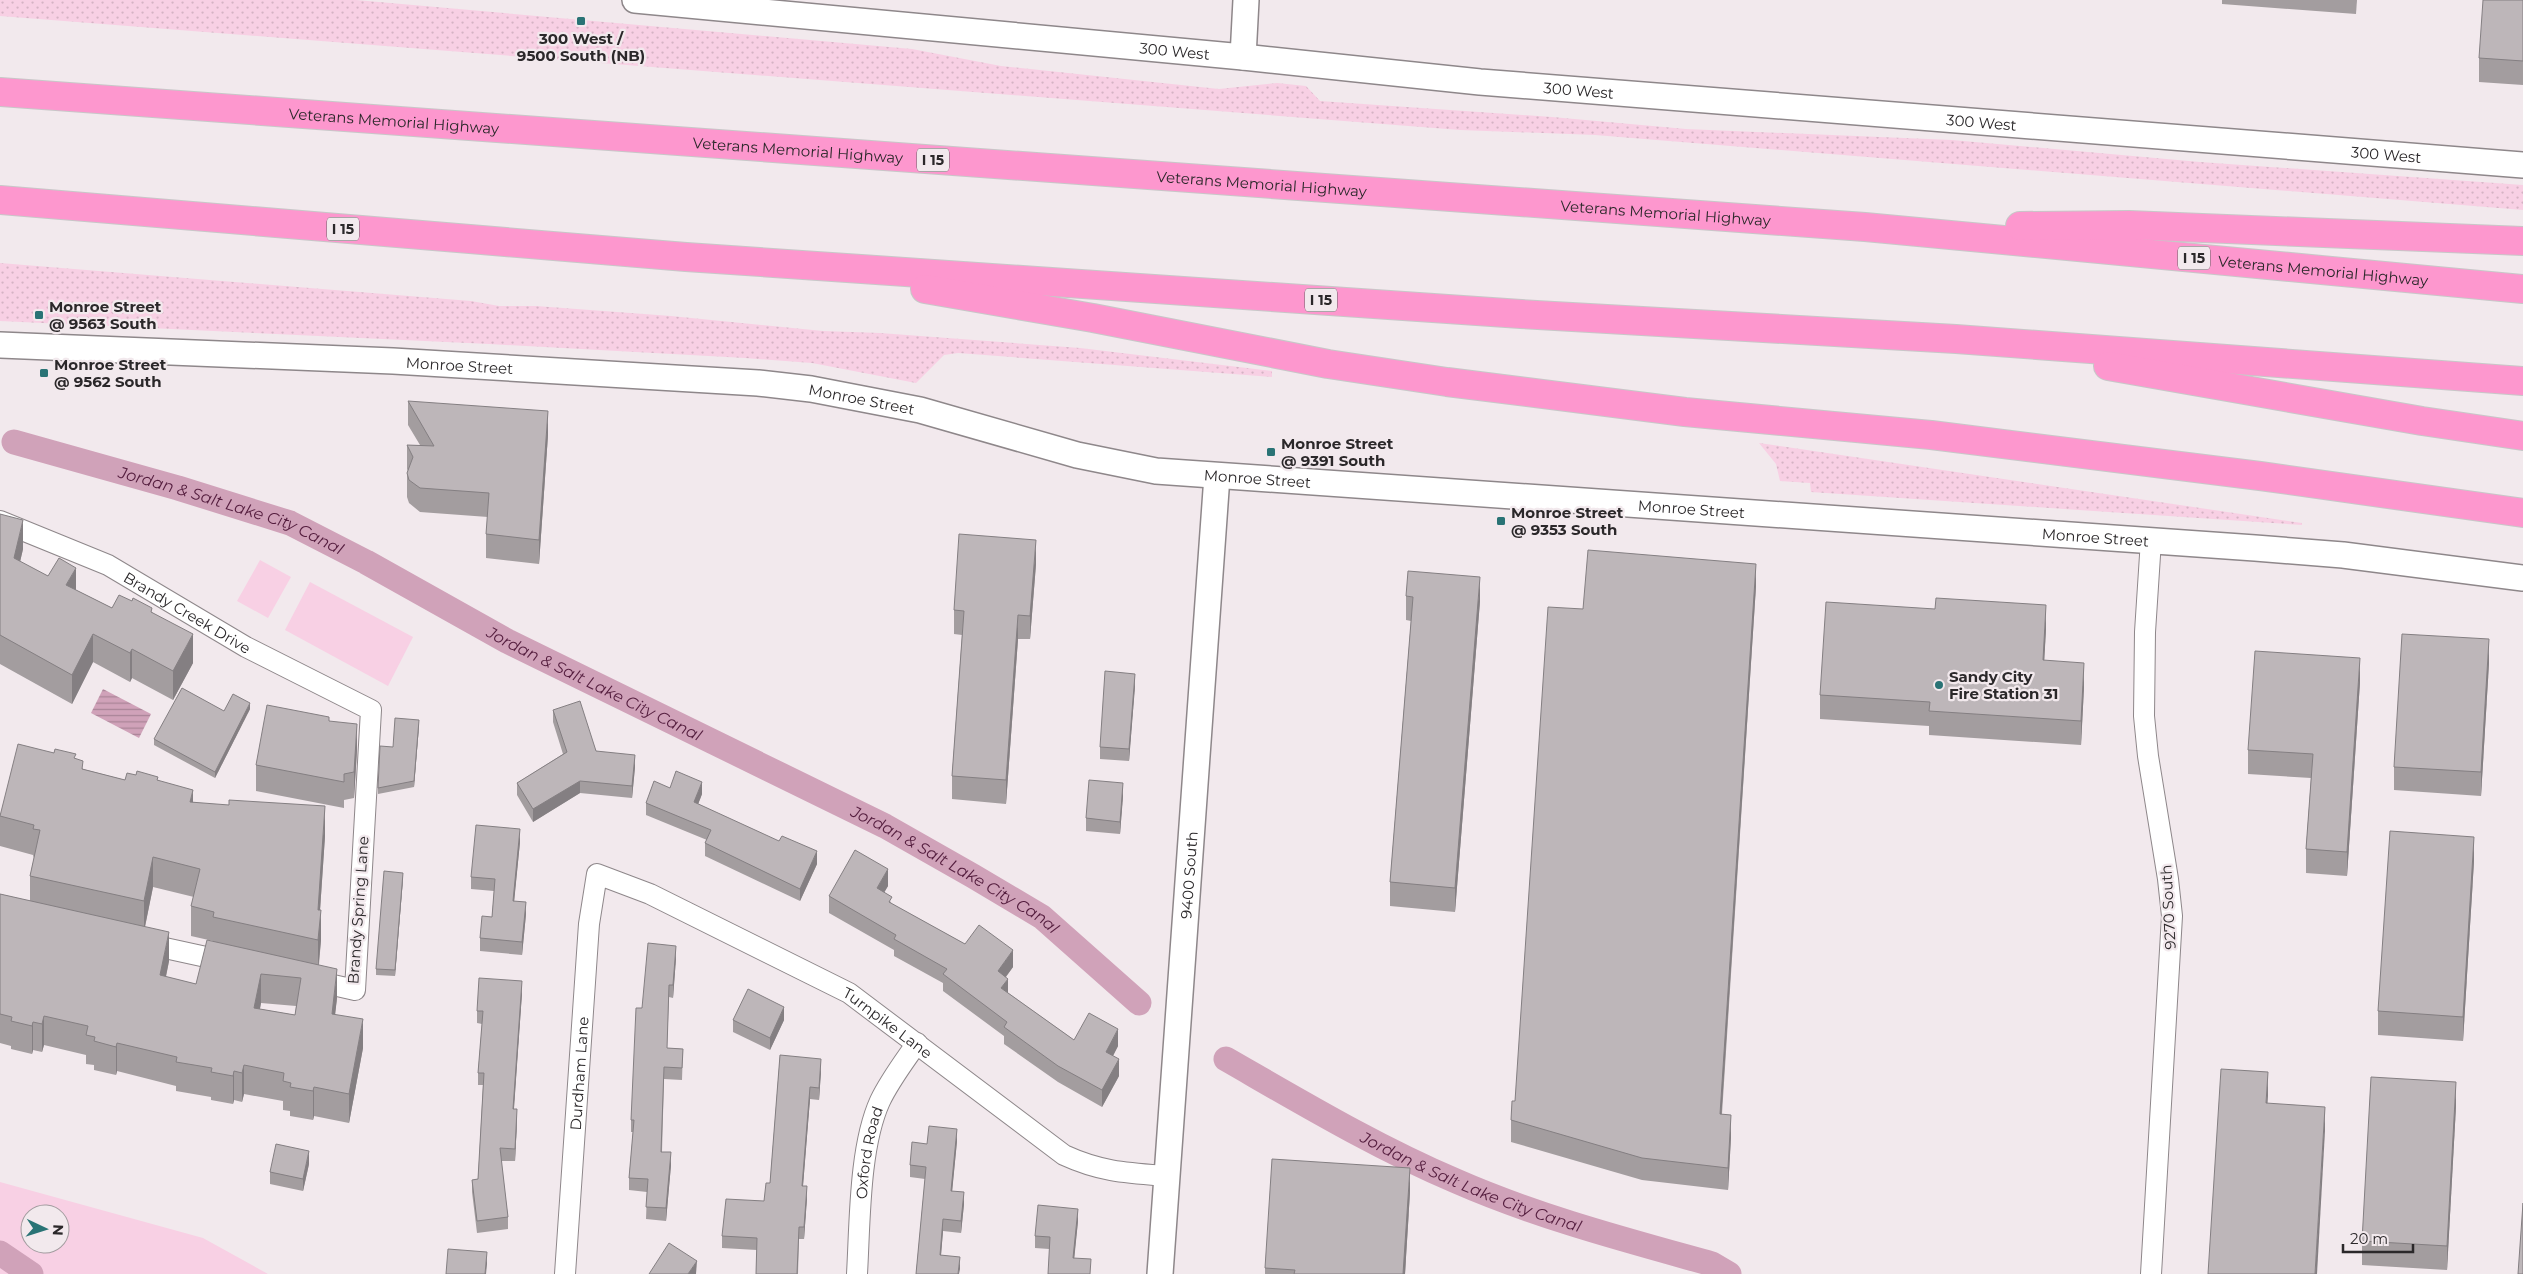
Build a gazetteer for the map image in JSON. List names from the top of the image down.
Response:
{
  "streets": {
    "highway": ["Veterans Memorial Highway", "I 15"],
    "street": [
      "300 West",
      "Monroe Street",
      "Brandy Creek Drive",
      "9400 South",
      "9270 South",
      "Brandy Spring Lane",
      "Turnpike Lane",
      "Durdham Lane",
      "Oxford Road"
    ]
  },
  "crossings": [
    ["Monroe Street", "9400 South"],
    ["Monroe Street", "9270 South"],
    ["Brandy Creek Drive", "Brandy Spring Lane"],
    ["9400 South", "Turnpike Lane"],
    ["Turnpike Lane", "Durdham Lane"],
    ["Turnpike Lane", "Oxford Road"]
  ],
  "water": ["Jordan & Salt Lake City Canal"],
  "places": {
    "transit": [
      "300 West / 9500 South (NB)",
      "Monroe Street @ 9563 South",
      "Monroe Street @ 9562 South",
      "Monroe Street @ 9391 South",
      "Monroe Street @ 9353 South"
    ],
    "other": ["Sandy City Fire Station 31"]
  },
  "scale_bar": "20 m",
  "north": "right"
}
